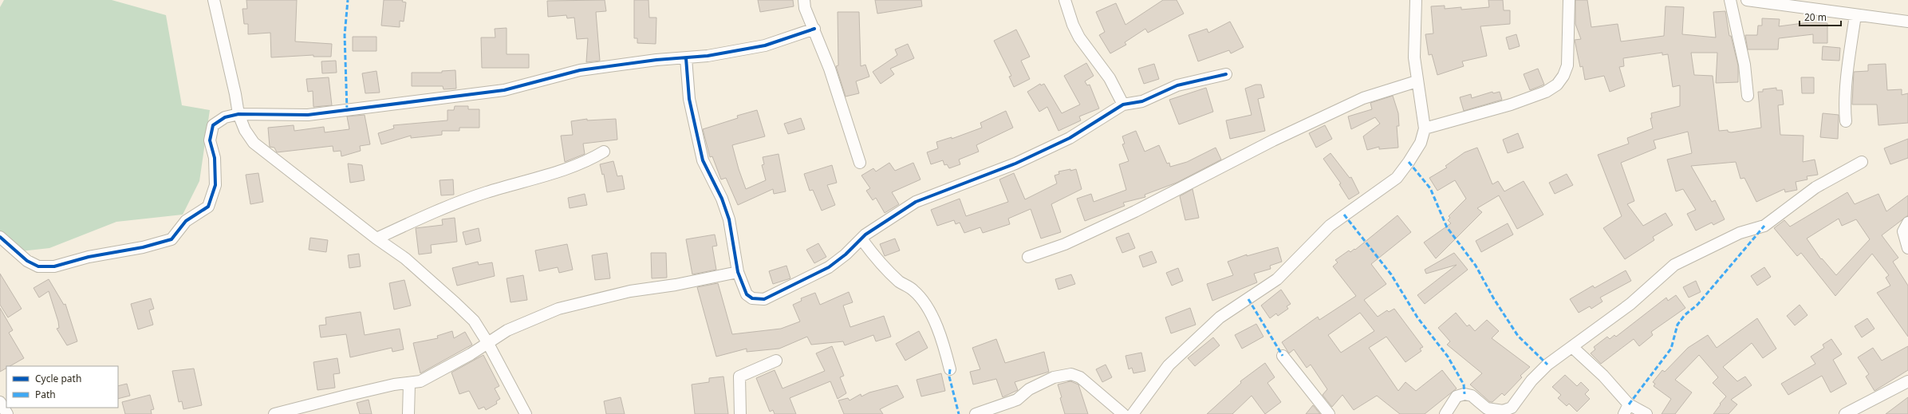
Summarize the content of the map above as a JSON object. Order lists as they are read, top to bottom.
{
  "legend": ["Cycle path", "Path"],
  "scale_bar": "20 m"
}
